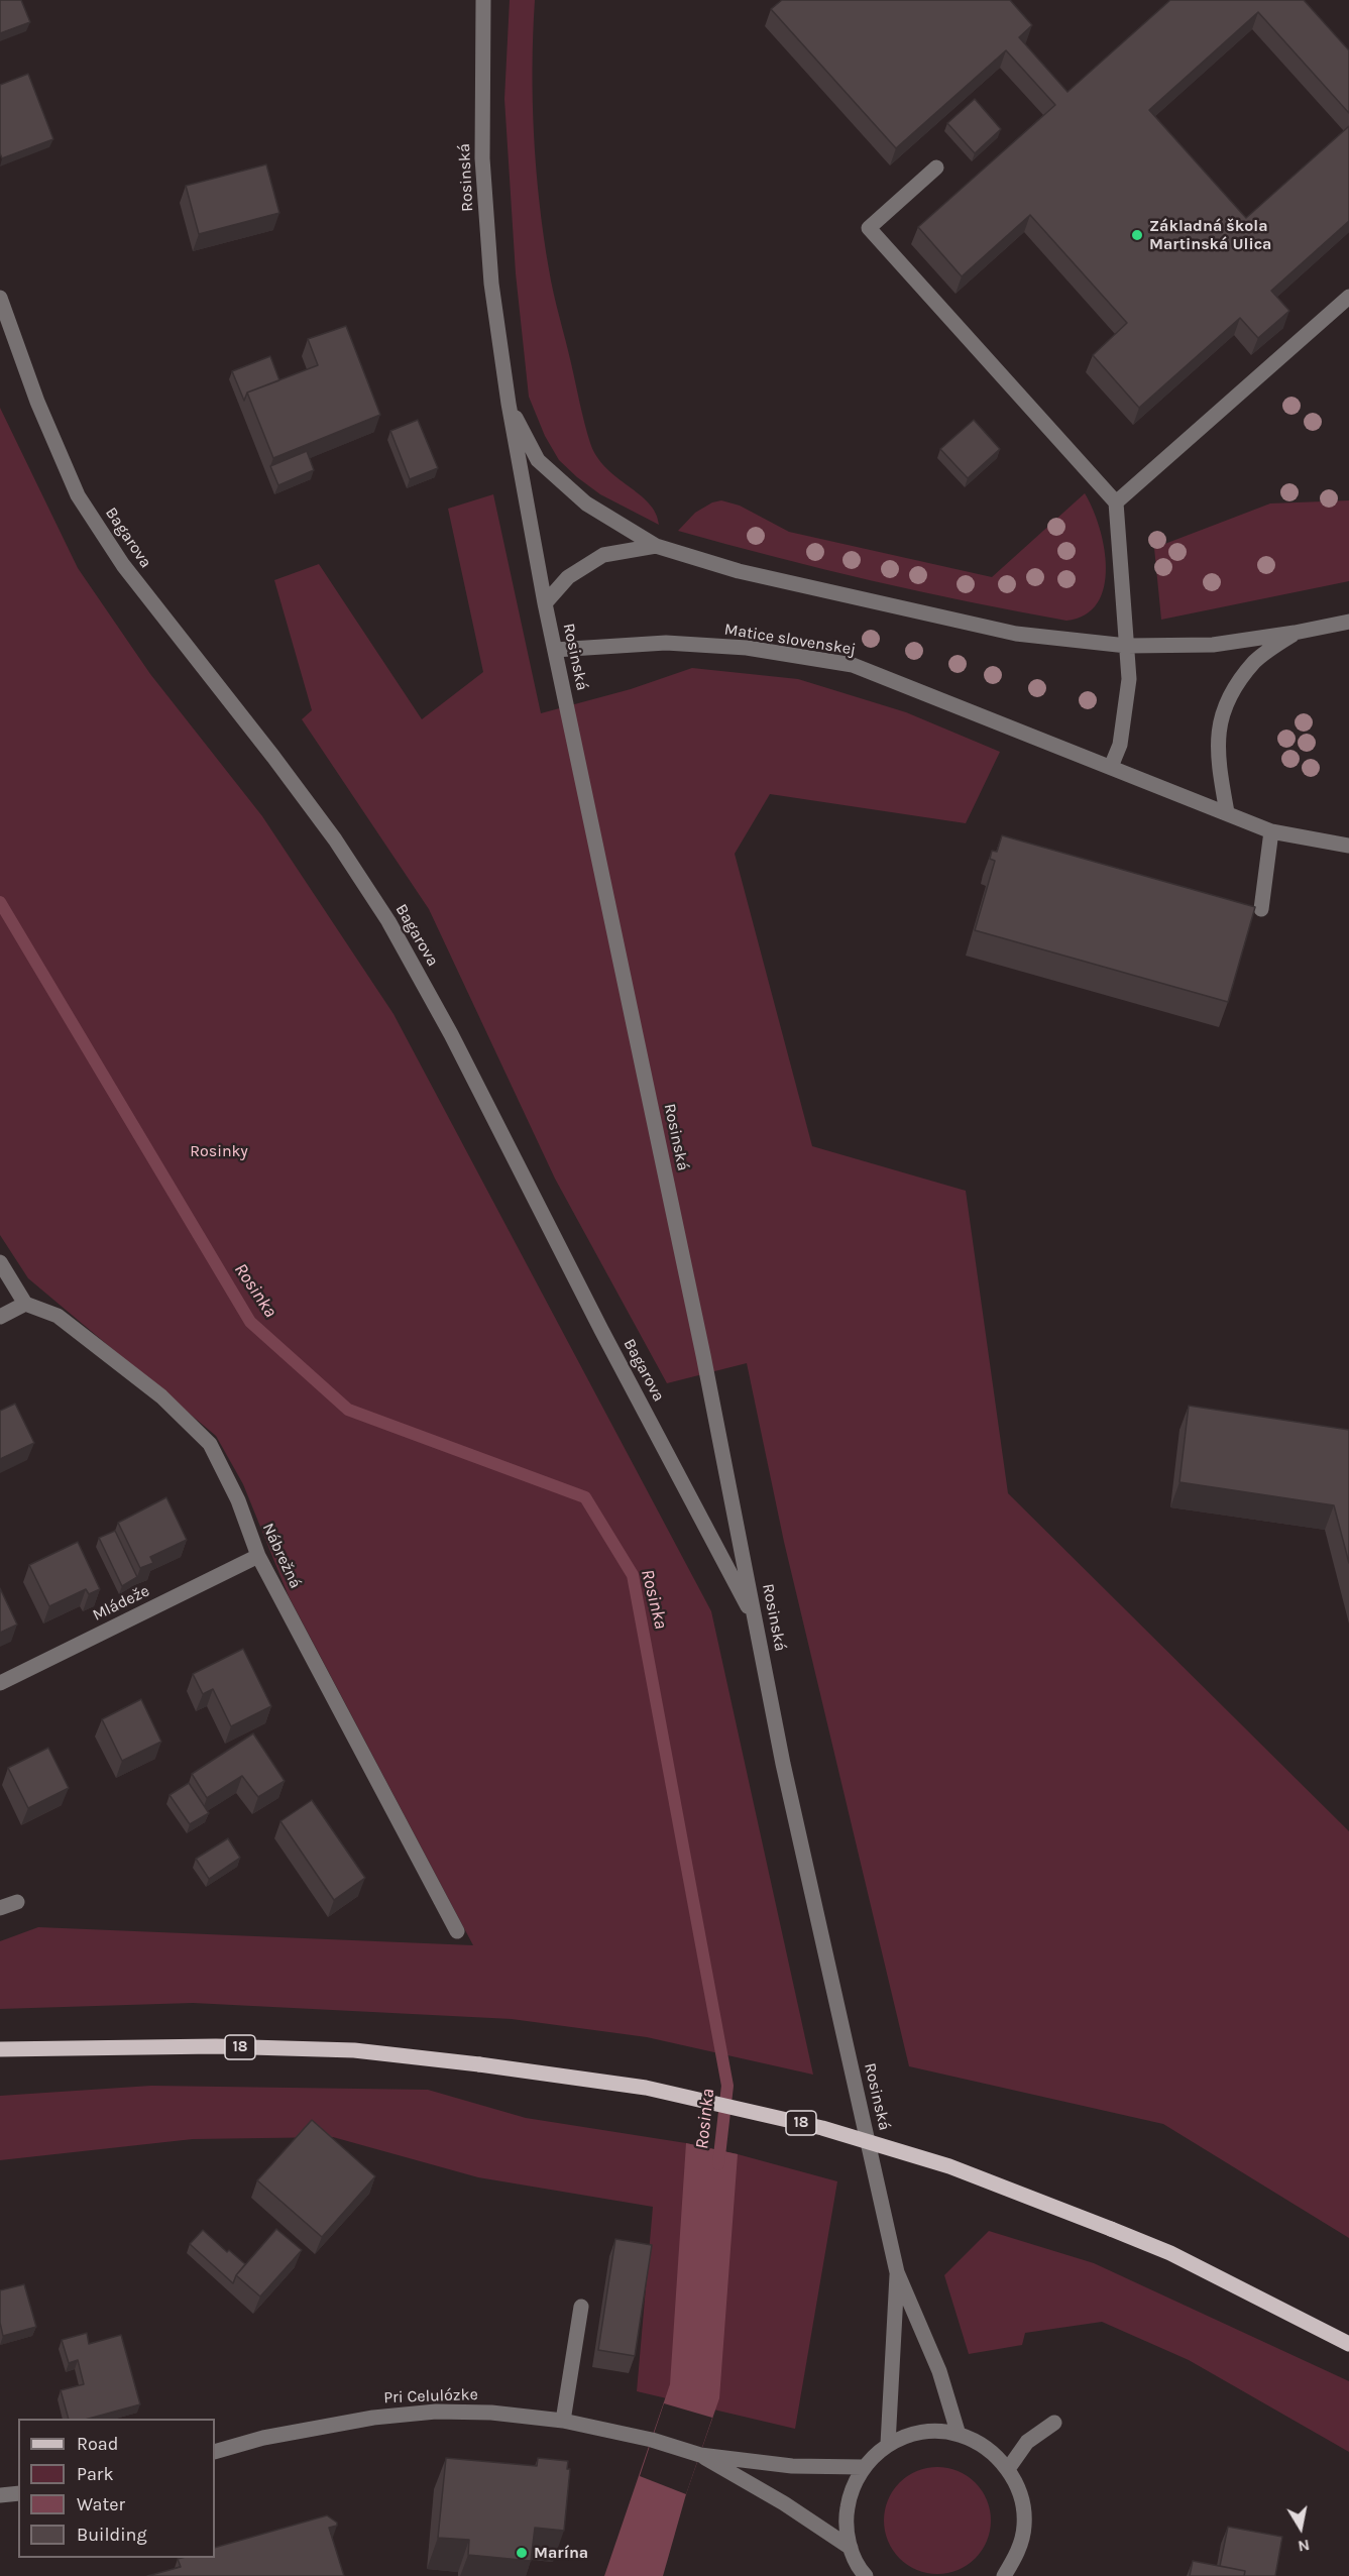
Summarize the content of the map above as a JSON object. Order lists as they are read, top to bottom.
{
  "streets": {
    "main road": ["18"],
    "street": [
      "Rosinská",
      "Bagarova",
      "Matice slovenskej",
      "Nábrežná",
      "Mládeže",
      "Pri Celulózke"
    ]
  },
  "crossings": [
    ["Rosinská", "Bagarova"],
    ["Rosinská", "Matice slovenskej"],
    ["Nábrežná", "Mládeže"]
  ],
  "water": ["Rosinka"],
  "parks": ["Rosinky"],
  "places": ["Základná škola Martinská Ulica", "Marína"],
  "legend": [
    "Road",
    "Park",
    "Water",
    "Building"
  ],
  "north": "bottom"
}
